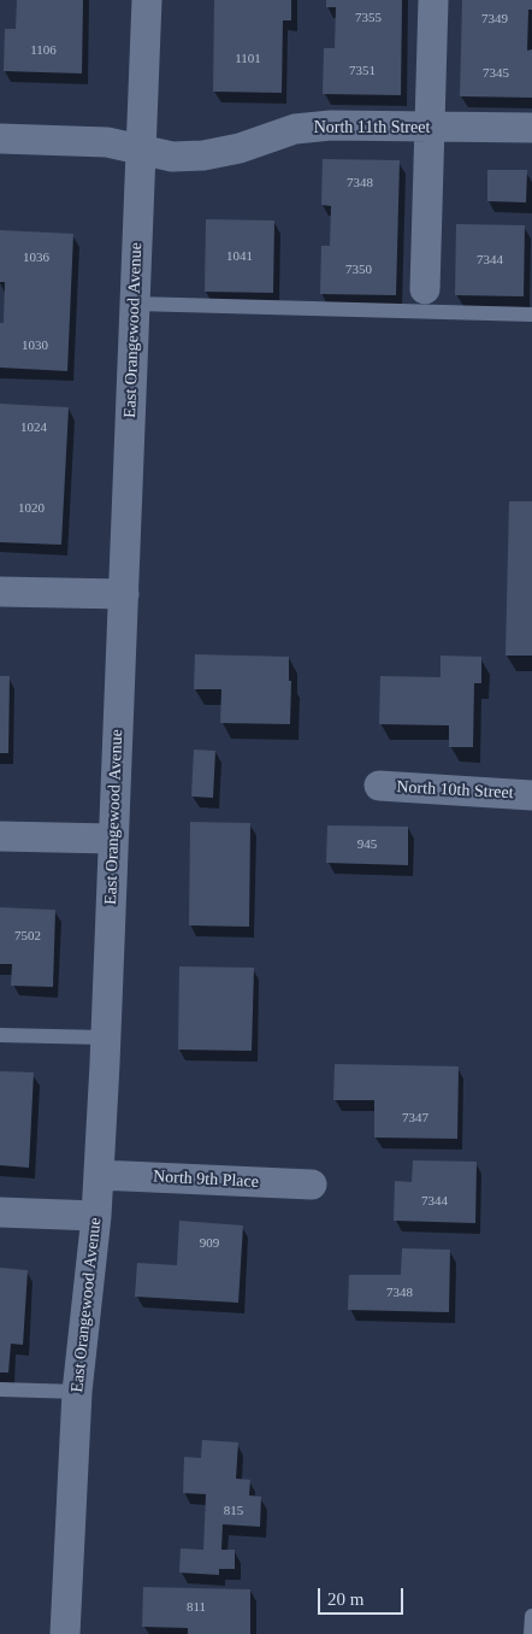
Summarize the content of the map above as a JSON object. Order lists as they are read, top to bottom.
{
  "streets": {
    "street": [
      "North 11th Street",
      "East Orangewood Avenue",
      "North 10th Street",
      "North 9th Place"
    ]
  },
  "crossings": [
    ["North 11th Street", "East Orangewood Avenue"],
    ["East Orangewood Avenue", "North 9th Place"]
  ],
  "house_numbers": [
    "7355",
    "7349",
    "1106",
    "1101",
    "7351",
    "7345",
    "7348",
    "1041",
    "1036",
    "7344",
    "7350",
    "1030",
    "1024",
    "1020",
    "945",
    "7502",
    "7347",
    "7344",
    "909",
    "7348",
    "815",
    "811"
  ],
  "scale_bar": "20 m"
}
